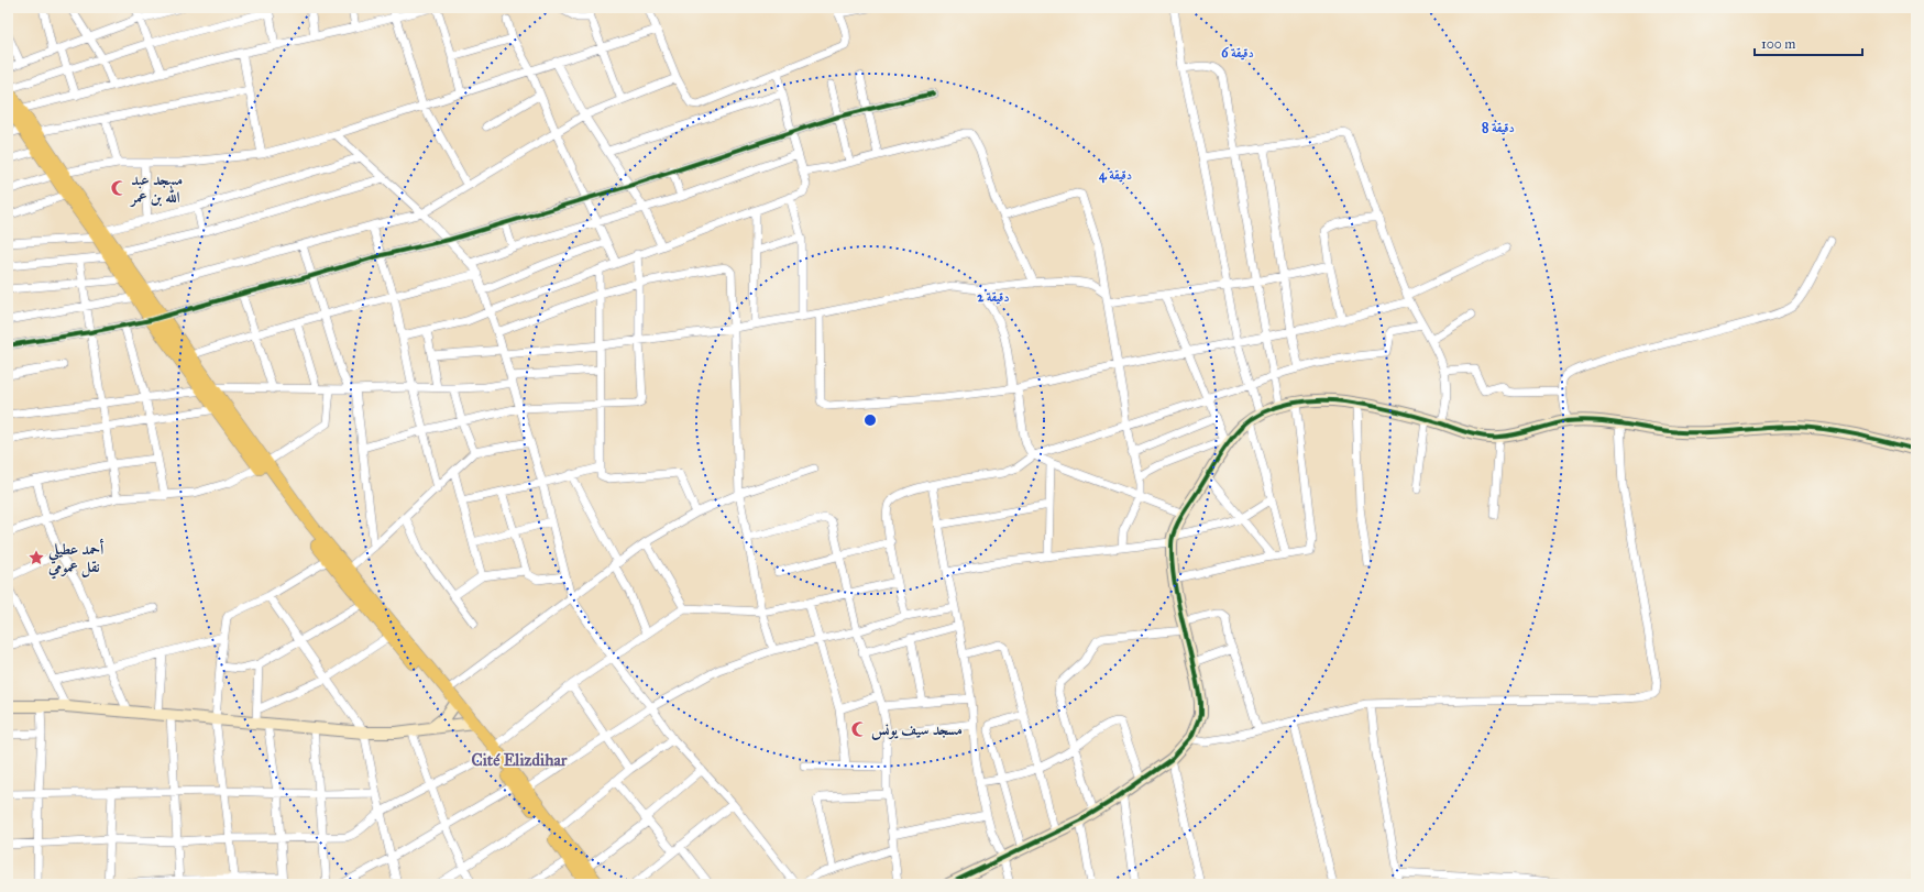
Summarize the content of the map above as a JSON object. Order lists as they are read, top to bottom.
{
  "districts": ["Cité Elizdihar"],
  "places": {
    "mosque": ["مسجد عبد الله بن عمر", "مسجد سيف يونس"],
    "place": ["أحمد عطيلي نقل عمومي"]
  },
  "scale_bar": "100 m",
  "rings": [
    "6 دقيقة",
    "8 دقيقة",
    "4 دقيقة",
    "2 دقيقة"
  ]
}
